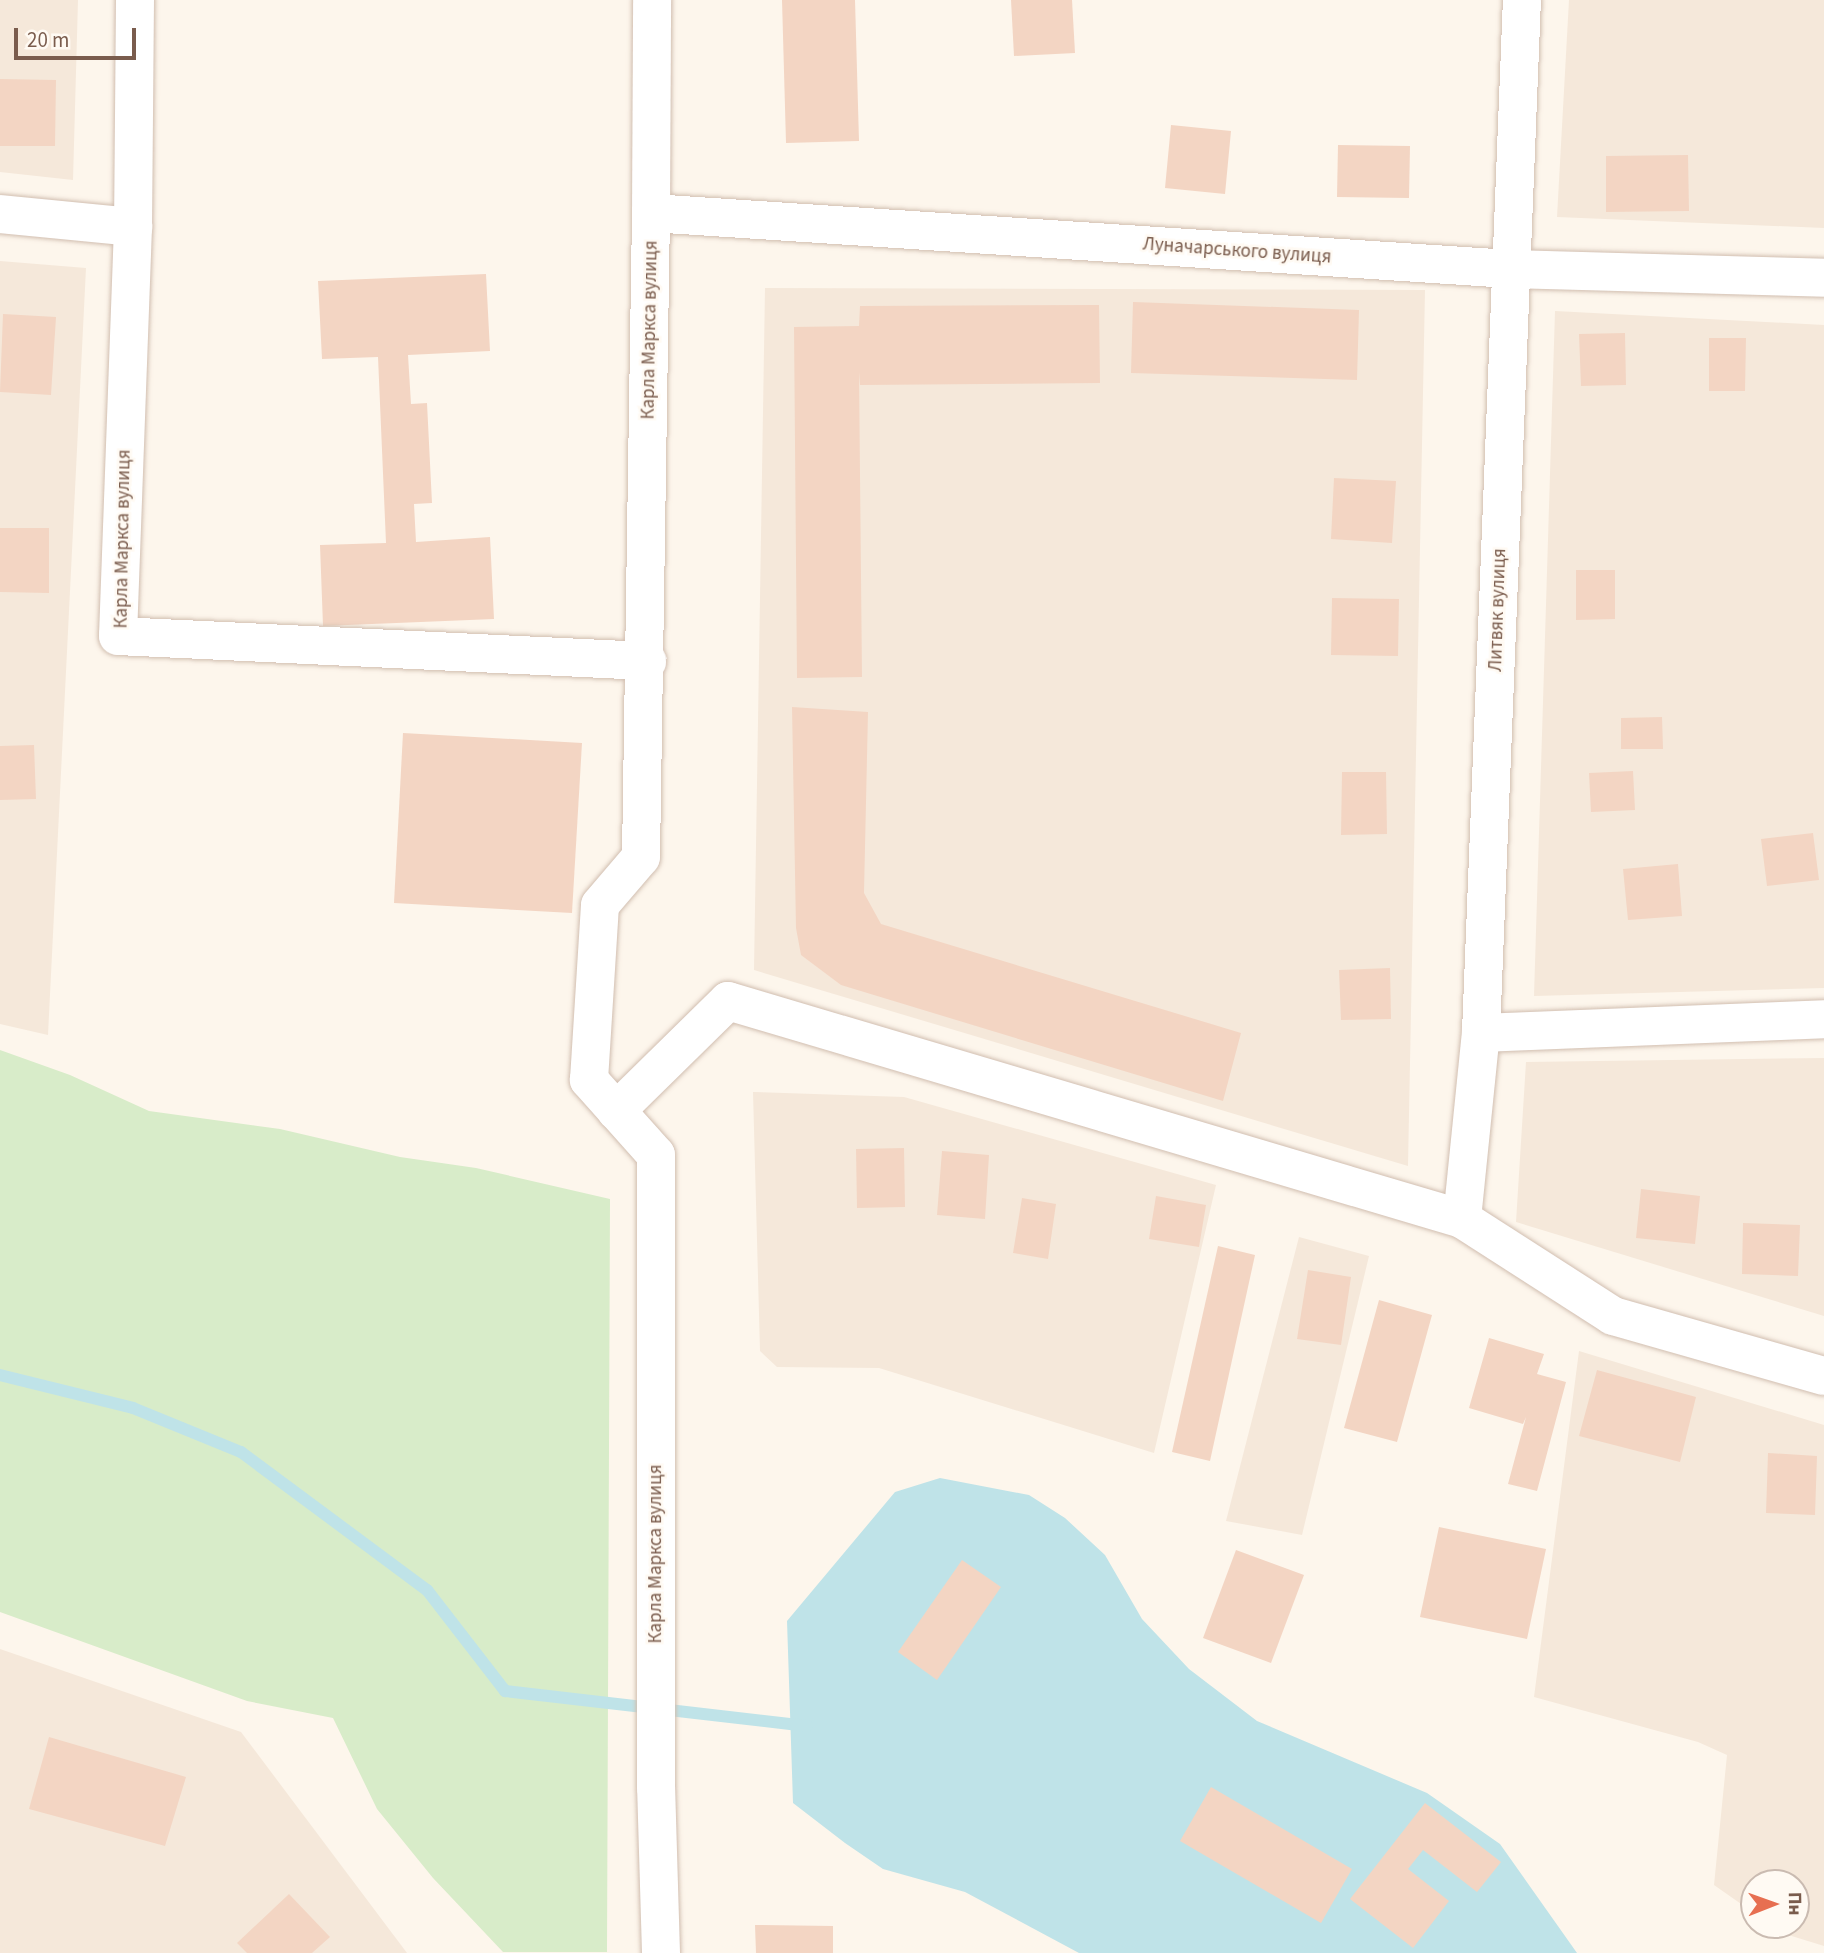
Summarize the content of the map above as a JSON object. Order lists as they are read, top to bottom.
{
  "streets": {
    "street": ["Луначарського вулиця", "Карла Маркса вулиця", "Литвяк вулиця"]
  },
  "crossings": [
    ["Луначарського вулиця", "Карла Маркса вулиця"],
    ["Луначарського вулиця", "Литвяк вулиця"]
  ],
  "scale_bar": "20 m",
  "north": "right"
}
